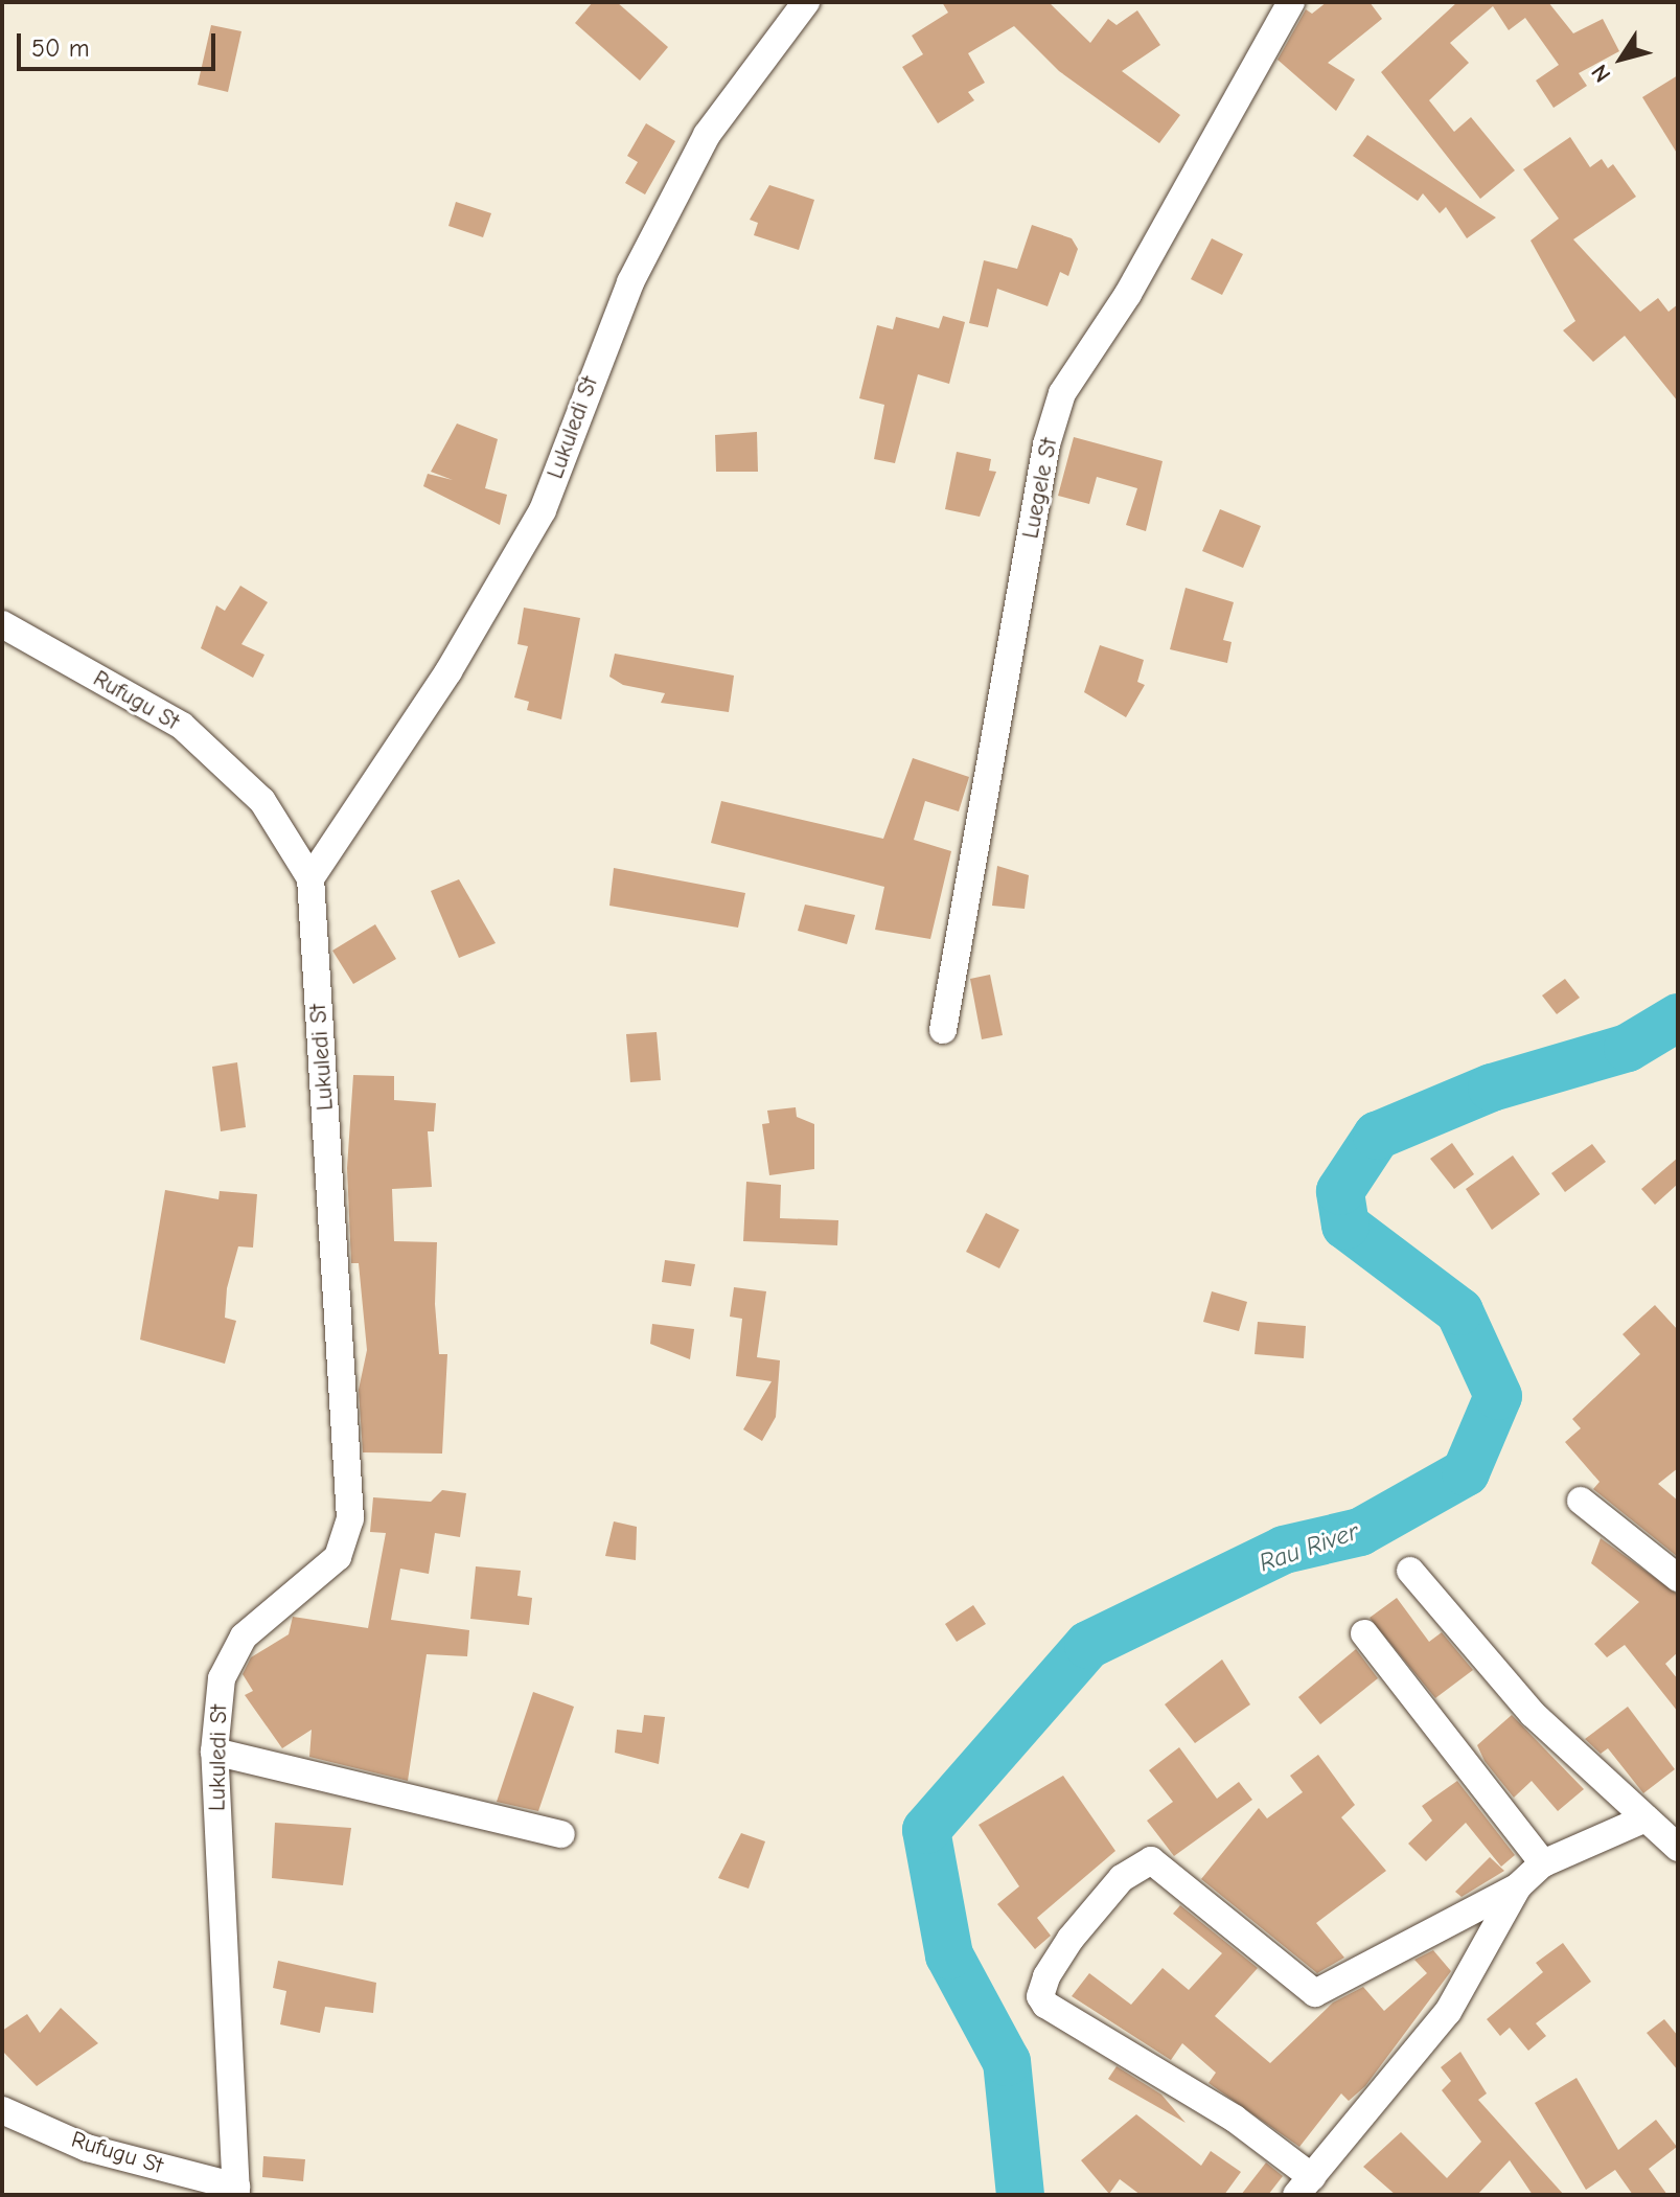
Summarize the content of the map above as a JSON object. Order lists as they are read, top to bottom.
{
  "streets": {
    "street": ["Lukuledi St", "Luegele St", "Rufugu St"]
  },
  "crossings": [
    ["Lukuledi St", "Rufugu St"]
  ],
  "water": ["Rau River"],
  "scale_bar": "50 m",
  "north": "bottom left"
}
